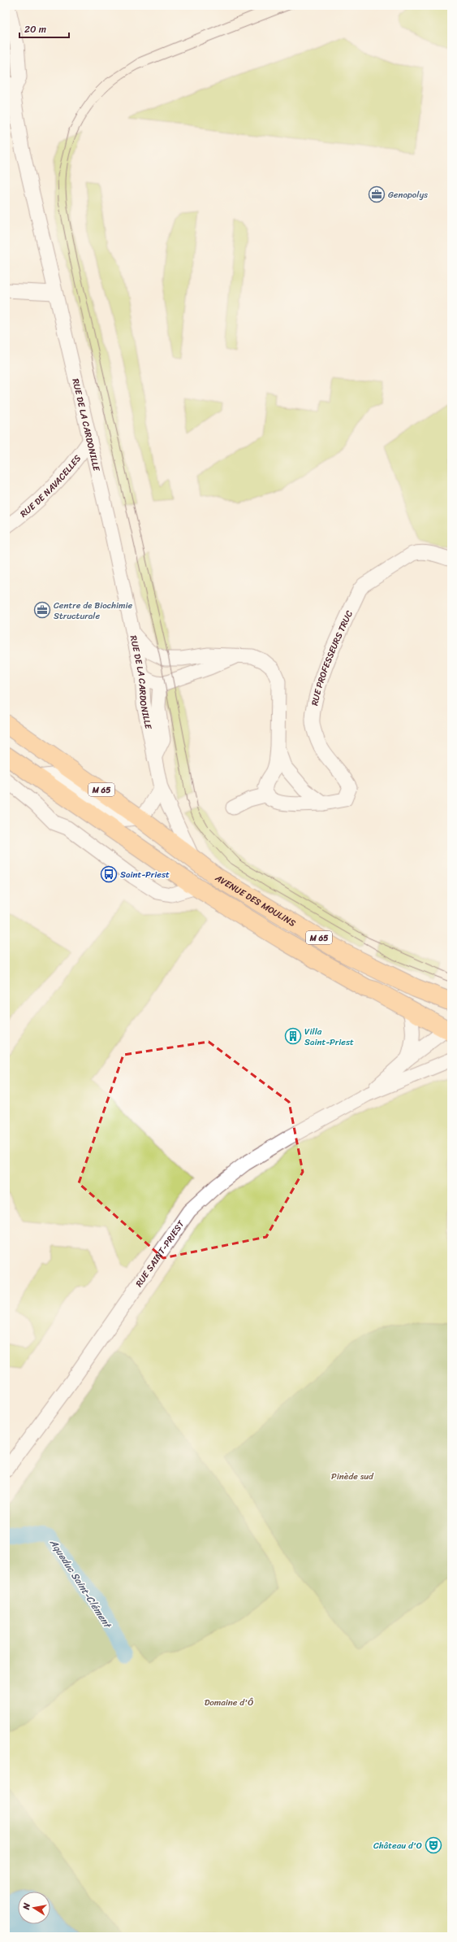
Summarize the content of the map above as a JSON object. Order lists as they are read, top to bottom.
{
  "streets": {
    "main road": ["M 65", "AVENUE DES MOULINS"],
    "street": [
      "RUE DE LA CARDONILLE",
      "RUE DE NAVACELLES",
      "RUE PROFESSEURS TRUC",
      "RUE SAINT-PRIEST"
    ]
  },
  "crossings": [
    ["RUE DE LA CARDONILLE", "RUE DE NAVACELLES"],
    ["RUE DE LA CARDONILLE", "AVENUE DES MOULINS"],
    ["M 65", "RUE SAINT-PRIEST"]
  ],
  "water": ["Aqueduc Saint-Clément"],
  "parks": ["Pinède sud", "Domaine d'Ô"],
  "places": {
    "office": ["Genopolys", "Centre de Biochimie Structurale"],
    "bus stop": ["Saint-Priest"],
    "building": ["Villa Saint-Priest"],
    "theatre": ["Château d'O"]
  },
  "scale_bar": "20 m",
  "north": "left"
}
